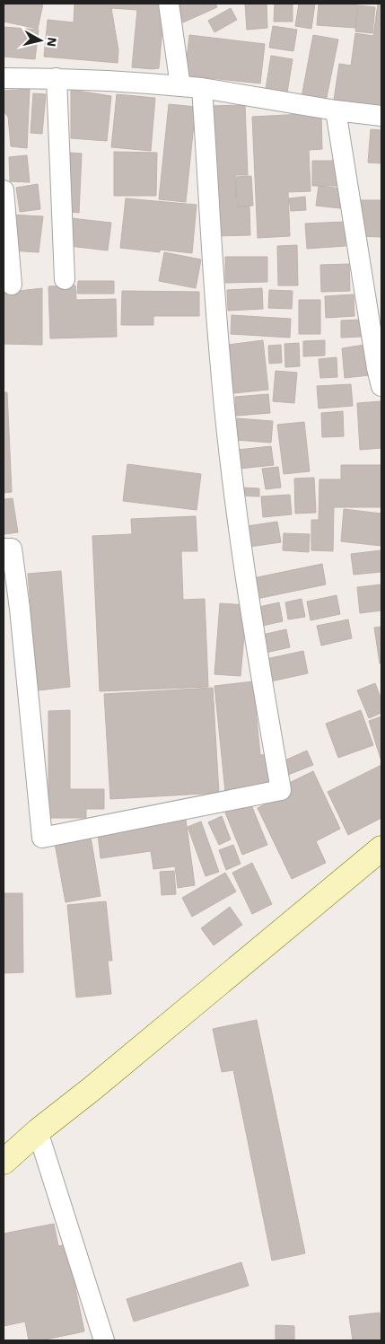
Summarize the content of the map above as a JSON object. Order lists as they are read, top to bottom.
{
  "north": "right"
}
